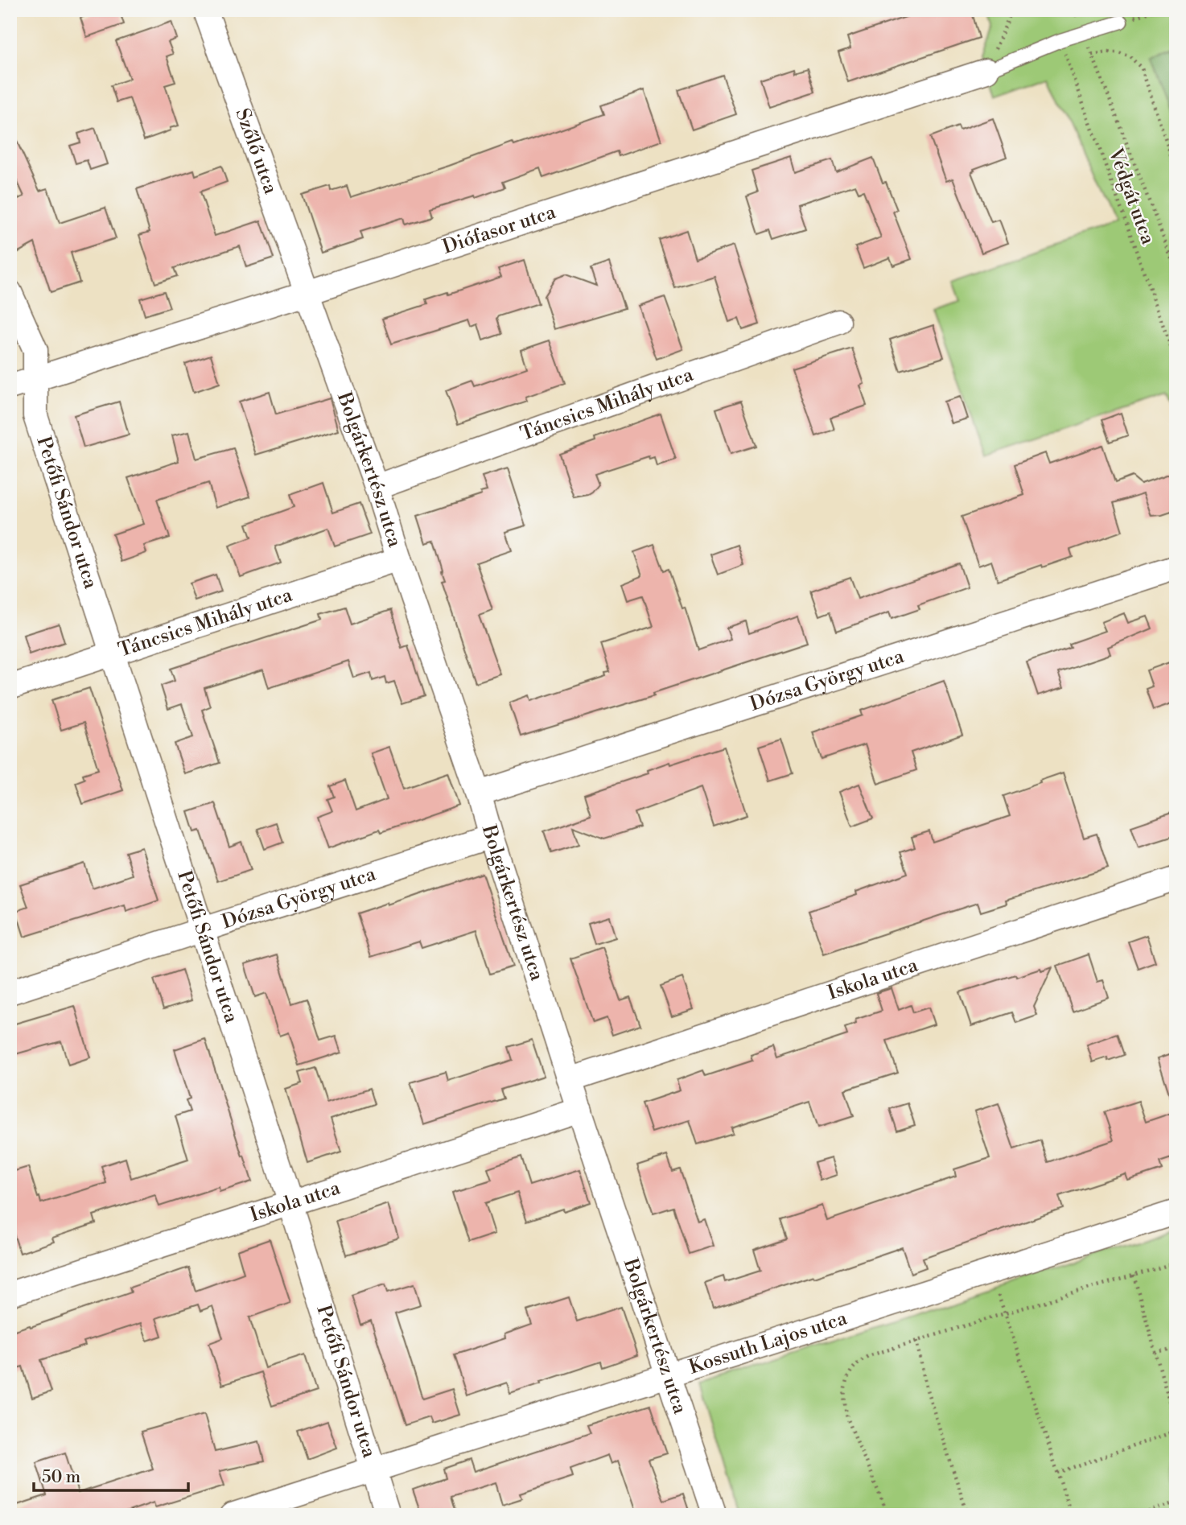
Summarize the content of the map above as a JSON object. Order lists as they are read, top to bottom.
{
  "streets": {
    "street": [
      "Szőlő utca",
      "Diófasor utca",
      "Táncsics Mihály utca",
      "Bolgárkertész utca",
      "Petőfi Sándor utca",
      "Dózsa György utca",
      "Iskola utca",
      "Kossuth Lajos utca"
    ],
    "path": ["Védgát utca"]
  },
  "crossings": [
    ["Szőlő utca", "Diófasor utca"],
    ["Szőlő utca", "Bolgárkertész utca"],
    ["Diófasor utca", "Bolgárkertész utca"],
    ["Diófasor utca", "Petőfi Sándor utca"],
    ["Táncsics Mihály utca", "Bolgárkertész utca"],
    ["Táncsics Mihály utca", "Petőfi Sándor utca"],
    ["Bolgárkertész utca", "Dózsa György utca"],
    ["Bolgárkertész utca", "Iskola utca"],
    ["Bolgárkertész utca", "Kossuth Lajos utca"],
    ["Petőfi Sándor utca", "Dózsa György utca"],
    ["Petőfi Sándor utca", "Iskola utca"],
    ["Petőfi Sándor utca", "Kossuth Lajos utca"]
  ],
  "scale_bar": "50 m"
}
